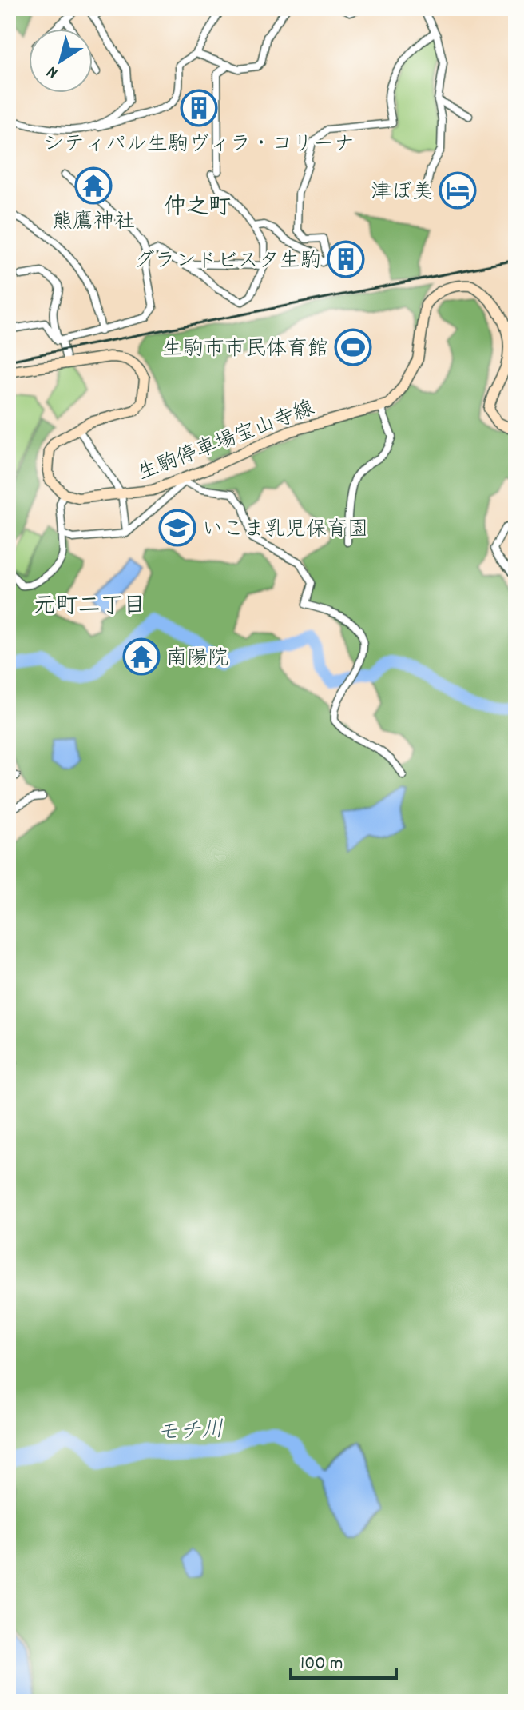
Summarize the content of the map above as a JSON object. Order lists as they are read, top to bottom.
{
  "streets": {
    "main road": ["生駒停車場宝山寺線"]
  },
  "districts": ["仲之町", "元町二丁目"],
  "water": ["モチ川"],
  "places": {
    "building": ["シティパル生駒ヴィラ・コリーナ", "グランドビスタ生駒"],
    "temple": ["熊鷹神社", "南陽院"],
    "hotel": ["津ぼ美"],
    "sports": ["生駒市市民体育館"],
    "school or university": ["いこま乳児保育園"]
  },
  "scale_bar": "100 m",
  "north": "bottom left"
}
